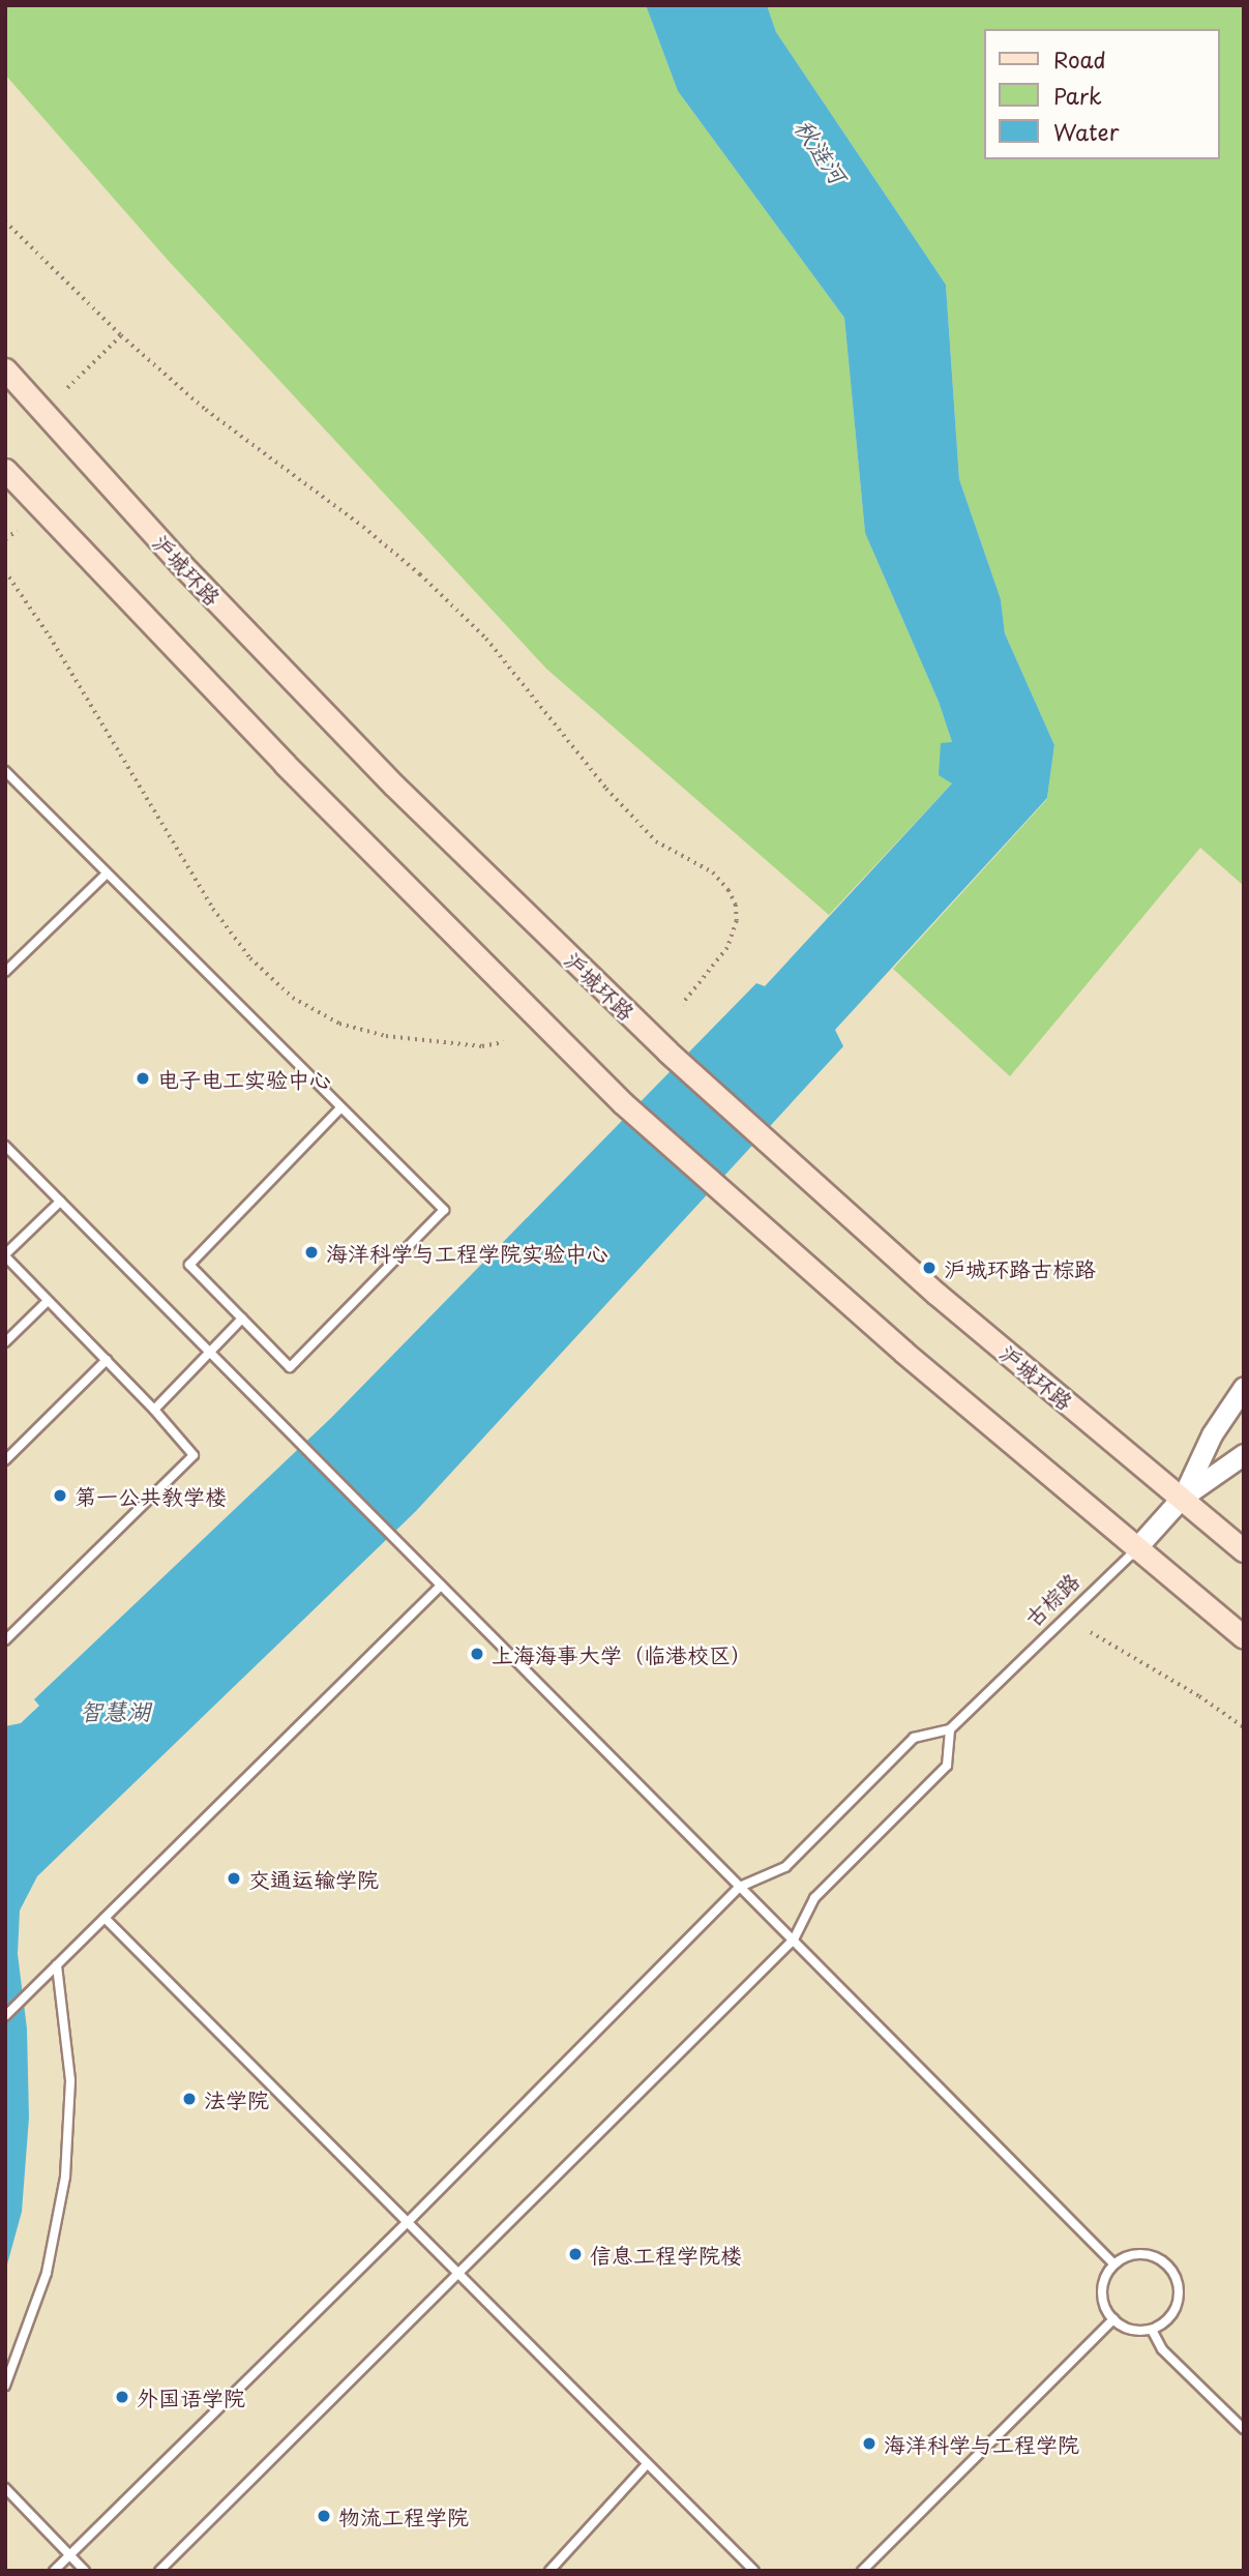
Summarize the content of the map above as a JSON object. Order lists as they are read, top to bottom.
{
  "streets": {
    "main road": ["沪城环路"],
    "street": ["古棕路"]
  },
  "crossings": [
    ["沪城环路", "古棕路"]
  ],
  "water": ["秋涟河", "智慧湖"],
  "places": [
    "电子电工实验中心",
    "海洋科学与工程学院实验中心",
    "沪城环路古棕路",
    "第一公共教学楼",
    "上海海事大学（临港校区）",
    "交通运输学院",
    "法学院",
    "信息工程学院楼",
    "外国语学院",
    "海洋科学与工程学院",
    "物流工程学院"
  ],
  "legend": ["Road", "Park", "Water"]
}
